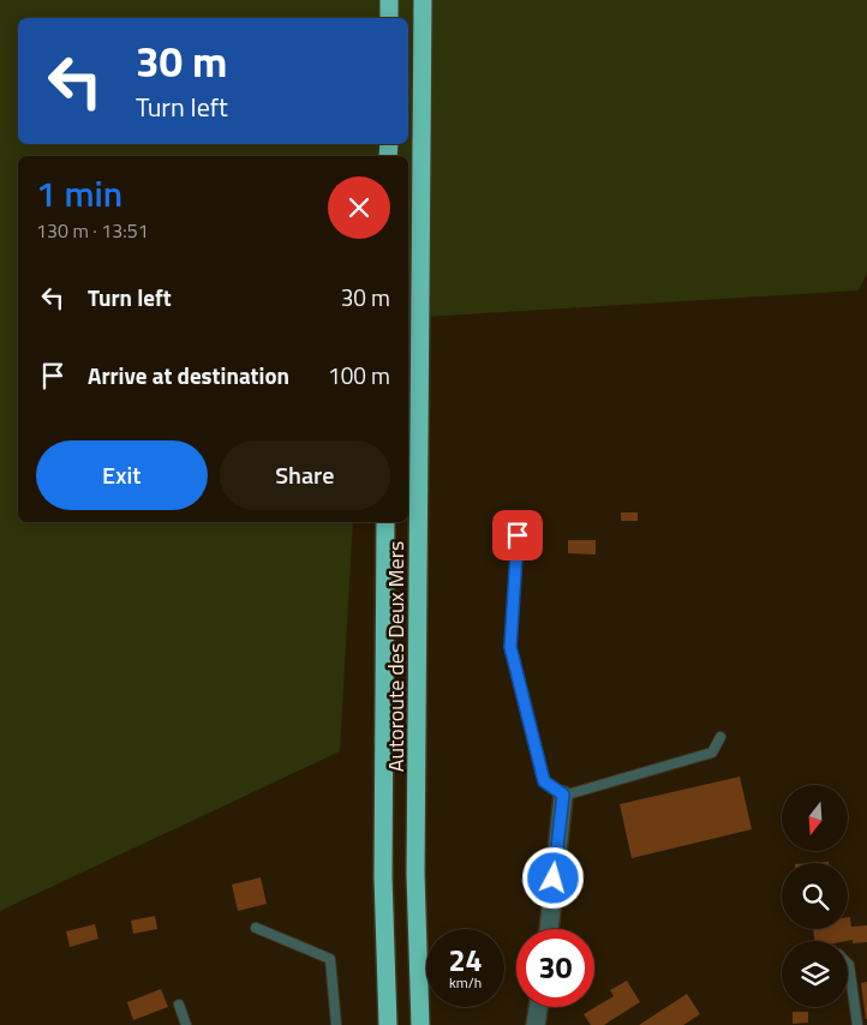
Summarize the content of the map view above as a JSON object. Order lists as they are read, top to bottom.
{
  "streets": {
    "highway": ["Autoroute des Deux Mers"]
  },
  "north": "bottom",
  "page": {
    "turn": ["30 m", "Turn left"],
    "heading": ["1 min", "130 m · 13:51"],
    "list": [
      {
        "name": "Turn left",
        "value": "30 m"
      },
      {
        "name": "Arrive at destination",
        "value": "100 m"
      }
    ],
    "buttons": ["Exit", "Share"],
    "speed": "24 km/h",
    "limit": "30"
  }
}
